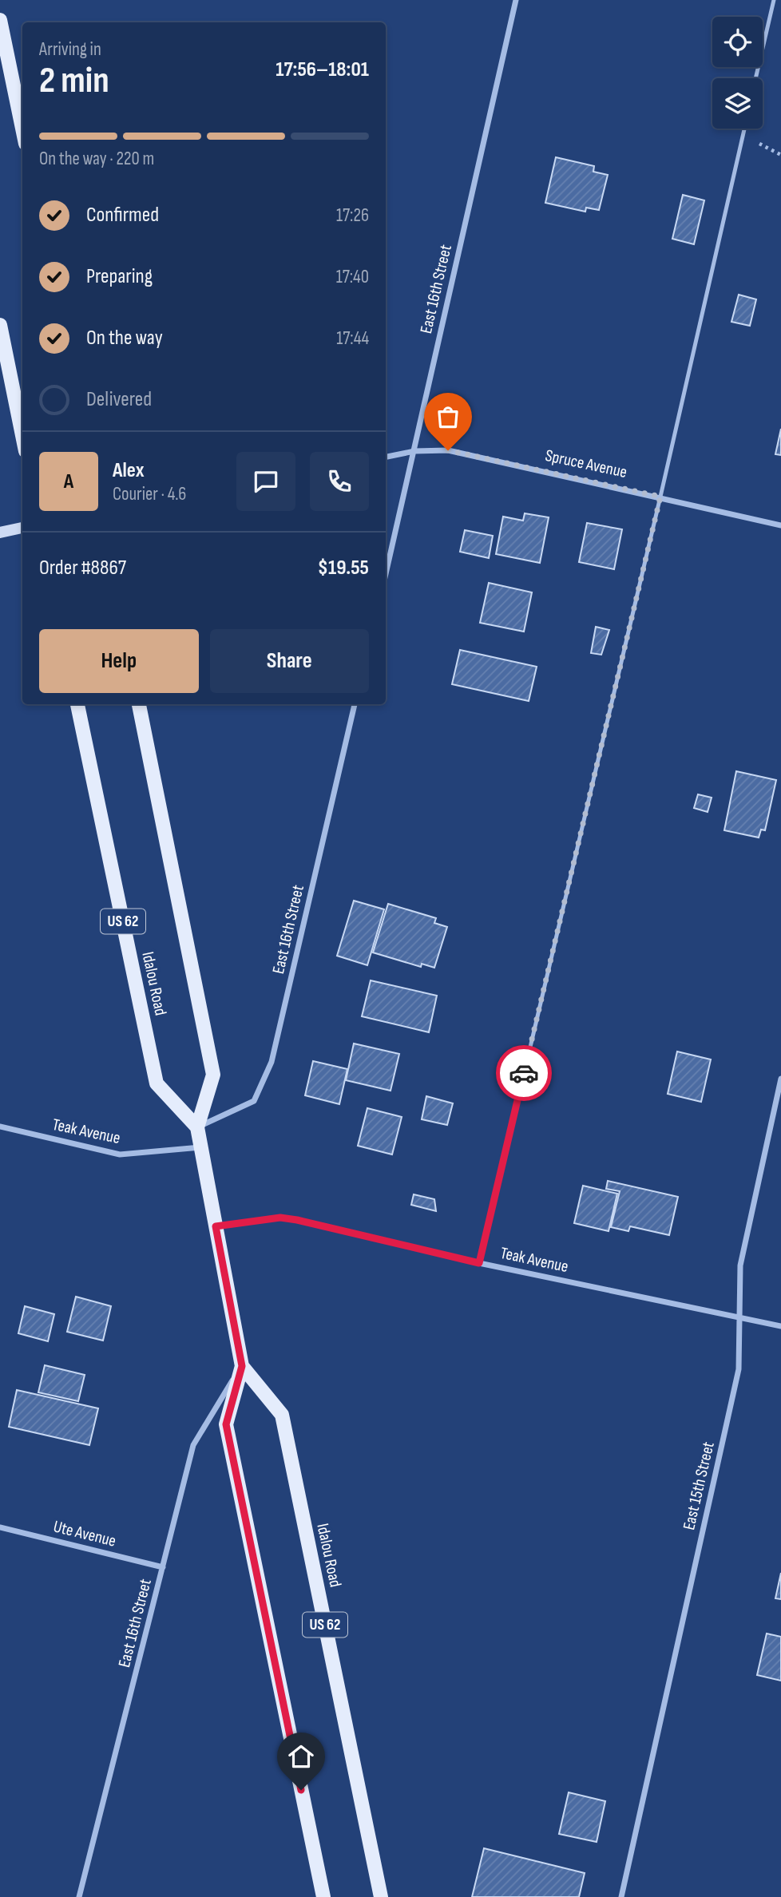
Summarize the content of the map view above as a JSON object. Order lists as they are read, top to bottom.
{
  "streets": {
    "main road": ["US 62", "Idalou Road"],
    "street": [
      "East 16th Street",
      "Spruce Avenue",
      "Teak Avenue",
      "East 15th Street",
      "Ute Avenue"
    ]
  },
  "crossings": [
    ["East 16th Street", "Spruce Avenue"],
    ["East 16th Street", "Idalou Road"],
    ["East 16th Street", "Ute Avenue"],
    ["Idalou Road", "Teak Avenue"],
    ["Teak Avenue", "East 15th Street"]
  ],
  "page": {
    "heading": ["2 min", "Arriving in", "17:56–18:01"],
    "panel": [
      "Alex",
      "Courier · 4.6",
      "Order #8867",
      "$19.55"
    ],
    "bar": "On the way · 220 m",
    "list": [
      ["Confirmed", "17:26"],
      ["Preparing", "17:40"],
      ["On the way", "17:44"],
      "Delivered"
    ],
    "round": "A",
    "buttons": ["Help", "Share"]
  }
}
